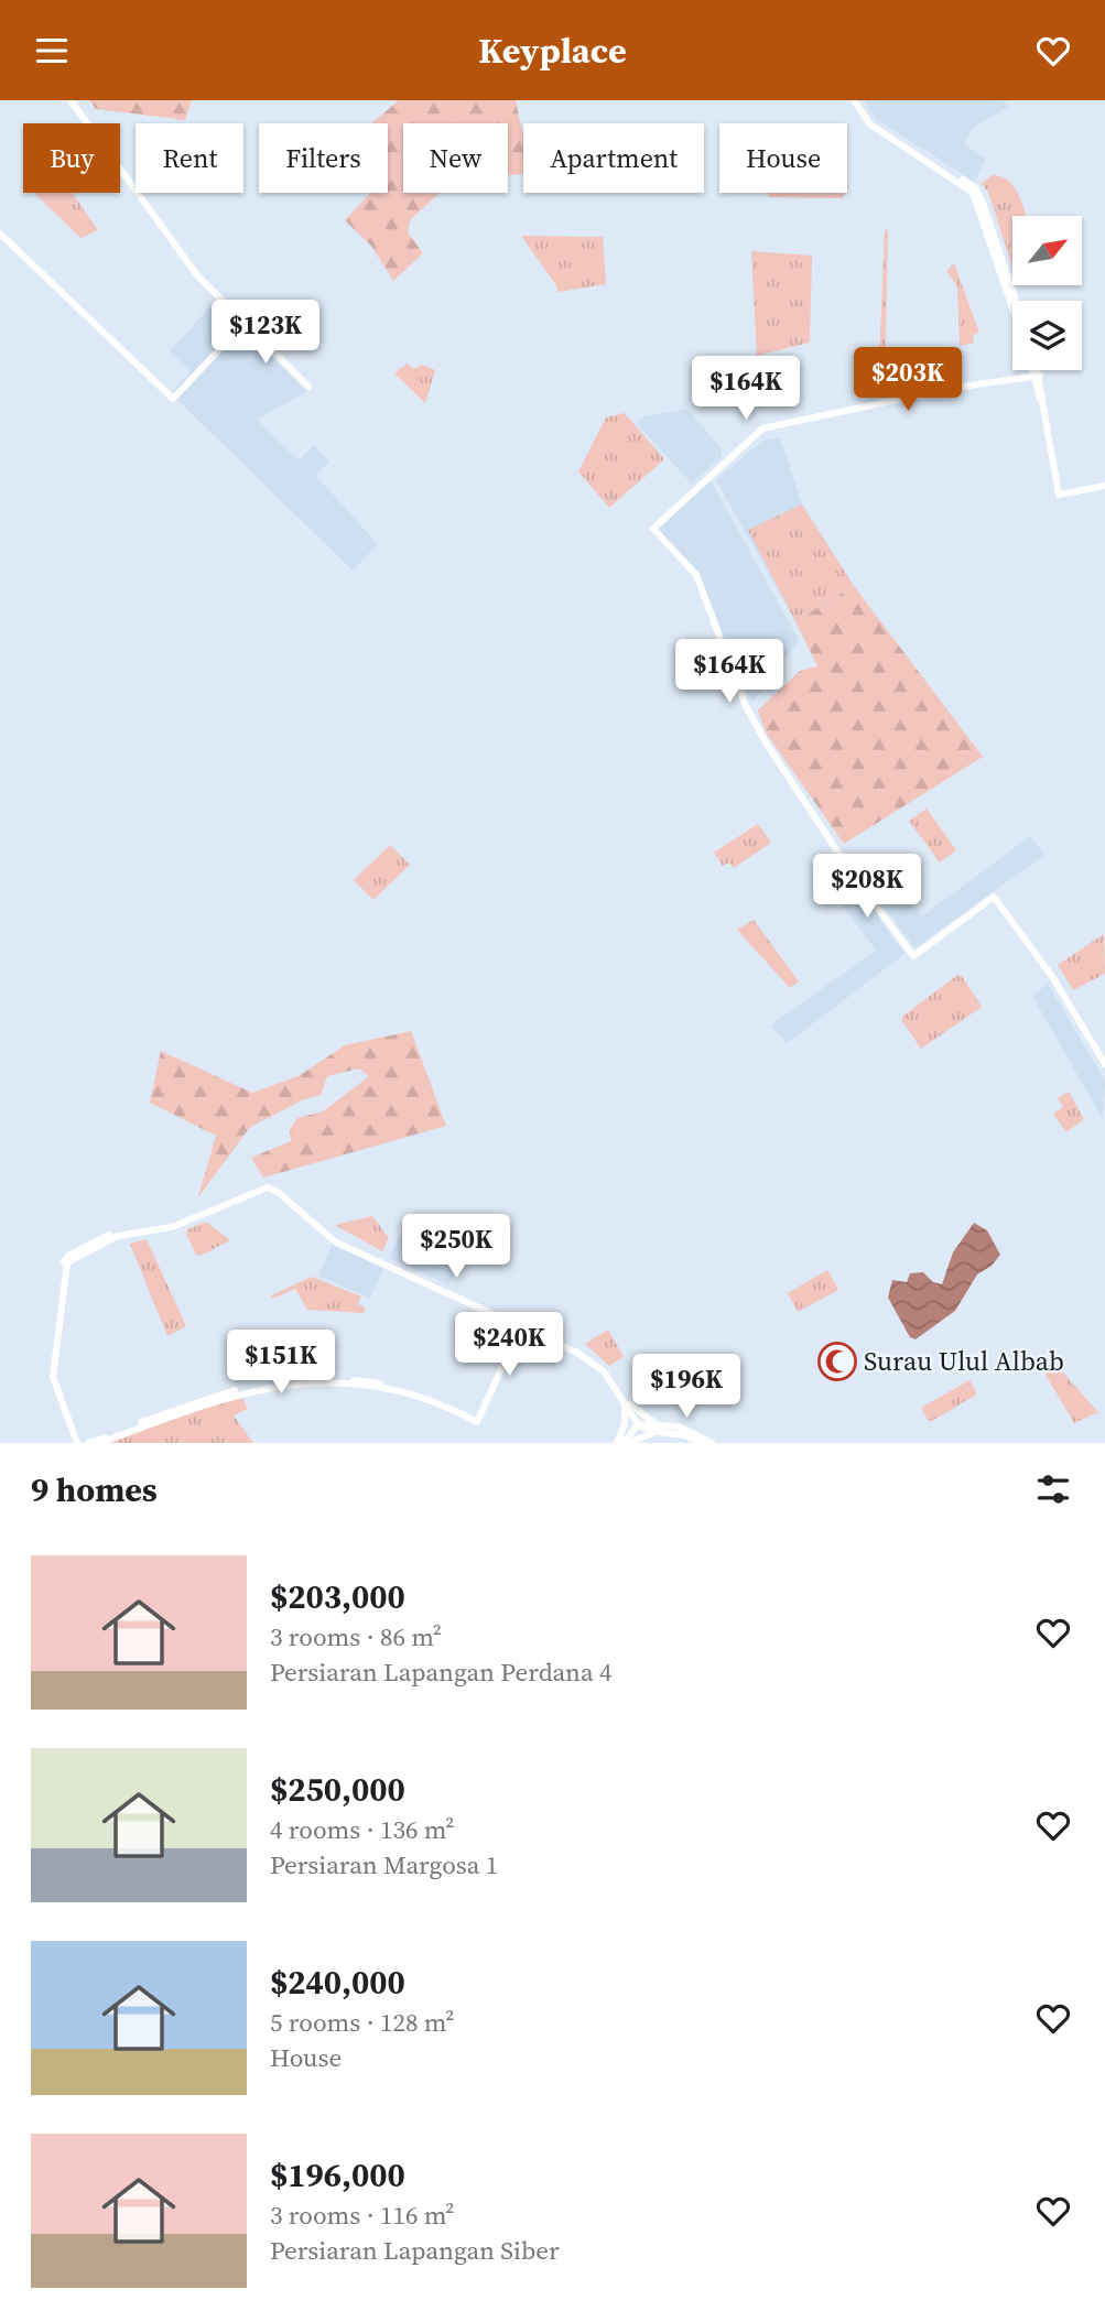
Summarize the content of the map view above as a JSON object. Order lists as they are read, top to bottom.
{
  "places": {
    "mosque": ["Surau Ulul Albab"]
  },
  "north": "top right",
  "page": {
    "header": "Keyplace",
    "chip": [
      "Buy",
      "Rent",
      "Filters",
      "New",
      "Apartment",
      "House"
    ],
    "price": [
      "$123K",
      "$203K",
      "$164K",
      "$164K",
      "$208K",
      "$250K",
      "$240K",
      "$151K",
      "$196K"
    ],
    "heading": "9 homes",
    "list": [
      {
        "name": "$203,000",
        "note": "3 rooms · 86 m² · Persiaran Lapangan Perdana 4"
      },
      {
        "name": "$250,000",
        "note": "4 rooms · 136 m² · Persiaran Margosa 1"
      },
      {
        "name": "$240,000",
        "note": "5 rooms · 128 m² · House"
      },
      {
        "name": "$196,000",
        "note": "3 rooms · 116 m² · Persiaran Lapangan Siber"
      }
    ]
  }
}
